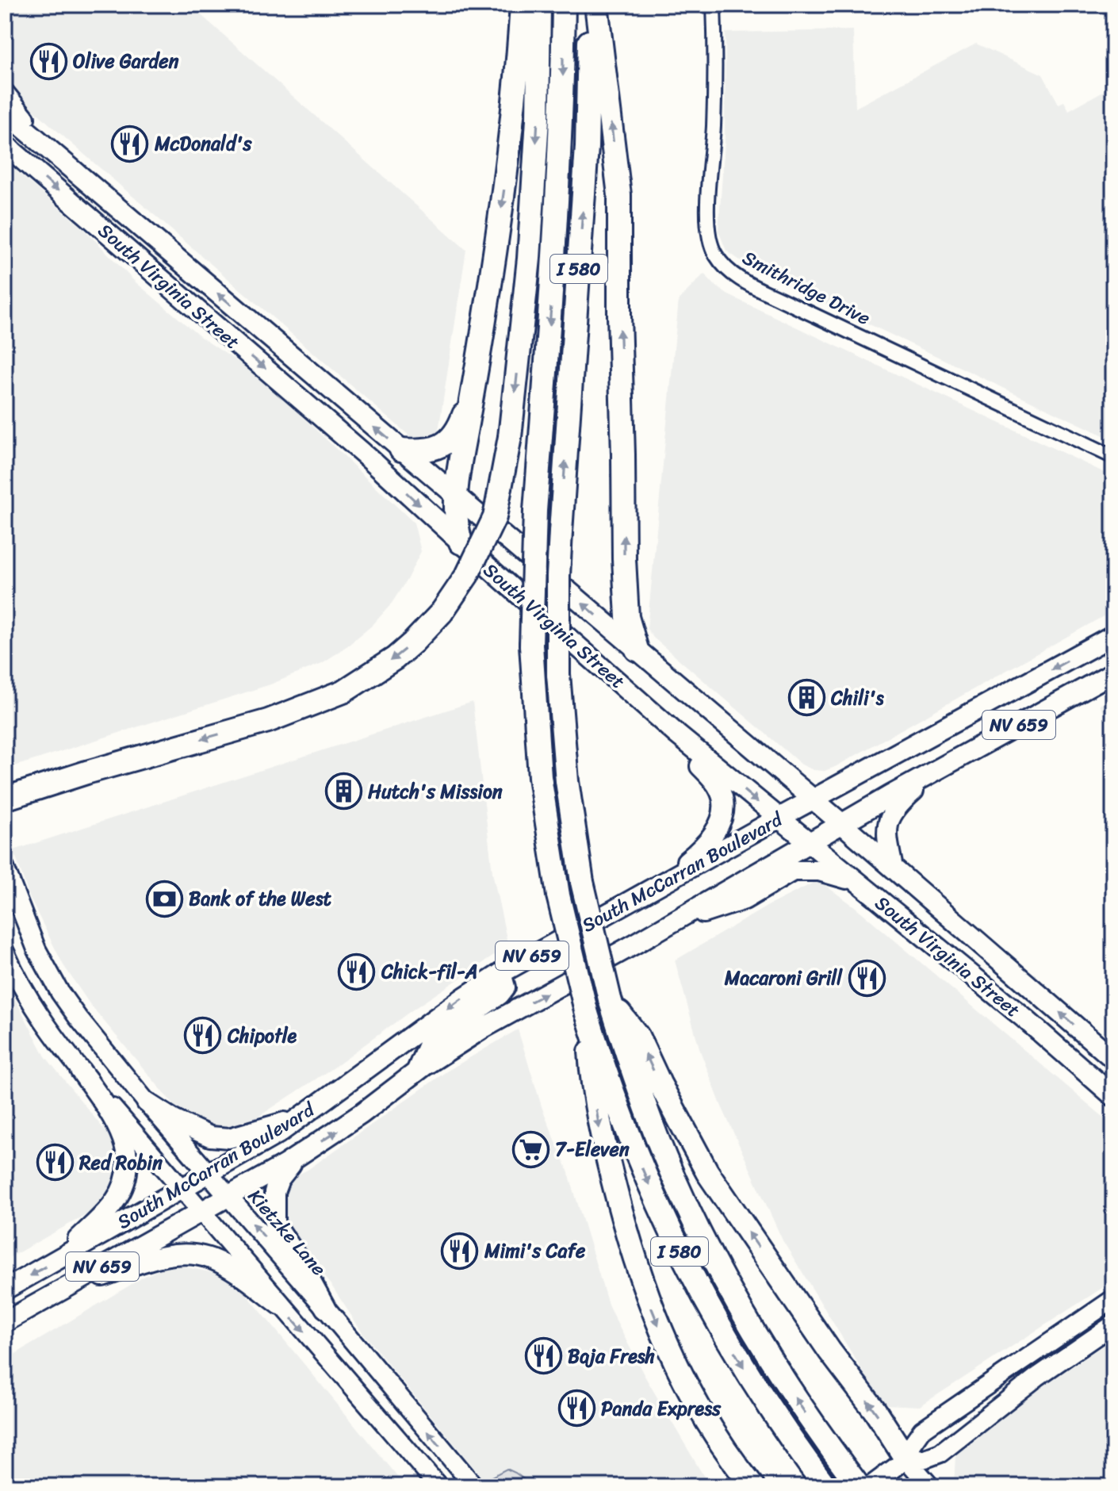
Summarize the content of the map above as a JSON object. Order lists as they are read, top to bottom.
{
  "streets": {
    "highway": ["I 580"],
    "main road": [
      "South Virginia Street",
      "NV 659",
      "South McCarran Boulevard",
      "Kietzke Lane"
    ],
    "street": ["Smithridge Drive"]
  },
  "crossings": [
    ["South Virginia Street", "South McCarran Boulevard"],
    ["South McCarran Boulevard", "Kietzke Lane"]
  ],
  "places": {
    "restaurant": [
      "Olive Garden",
      "McDonald's",
      "Chick-fil-A",
      "Macaroni Grill",
      "Chipotle",
      "Red Robin",
      "Mimi's Cafe",
      "Baja Fresh",
      "Panda Express"
    ],
    "building": ["Chili's", "Hutch's Mission"],
    "bank": ["Bank of the West"],
    "supermarket": ["7-Eleven"]
  }
}
